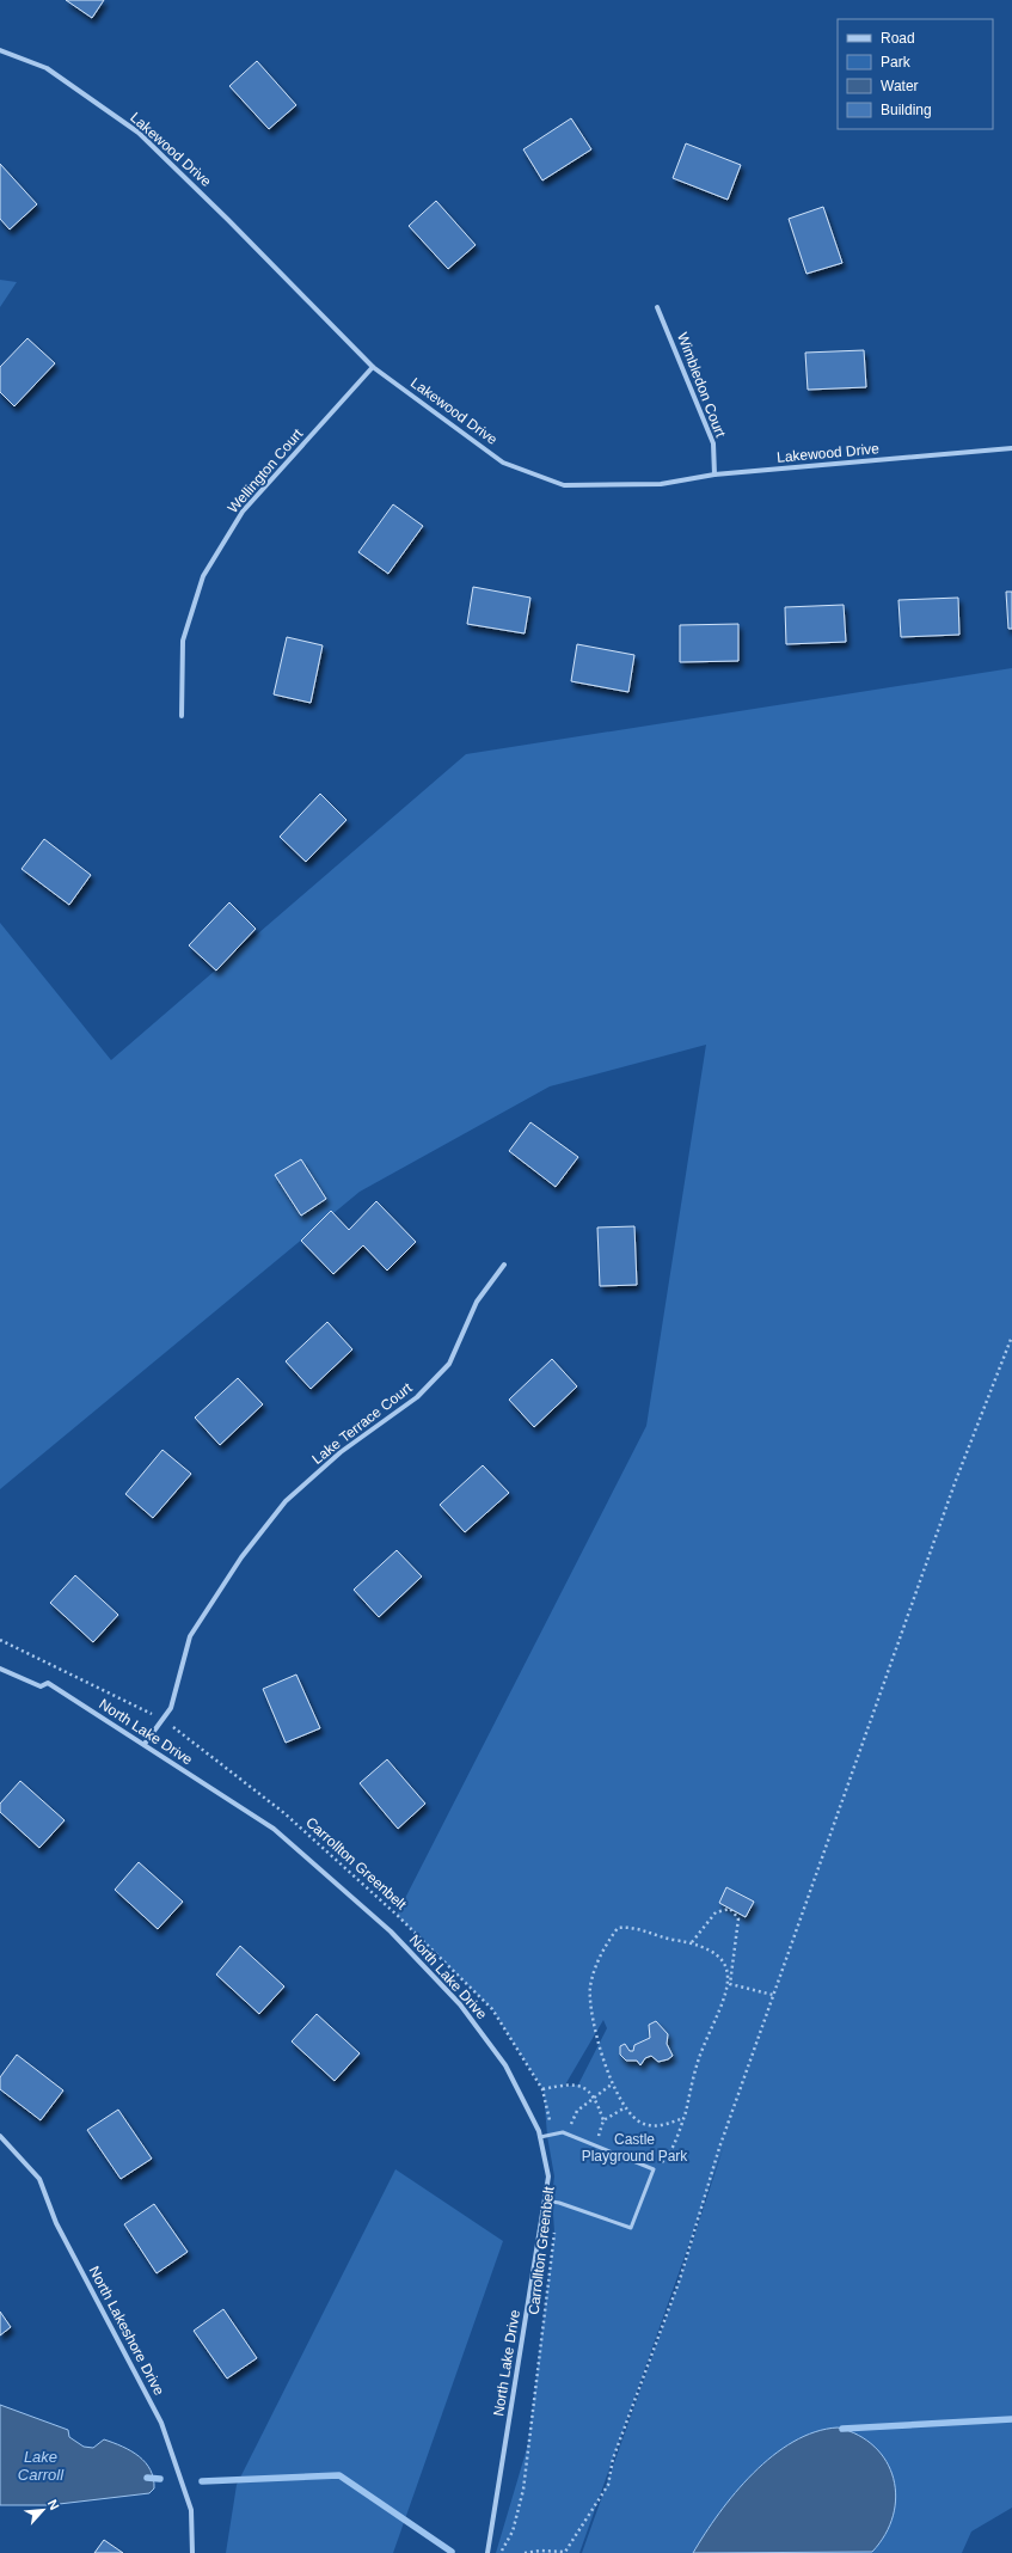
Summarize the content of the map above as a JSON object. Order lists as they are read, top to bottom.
{
  "streets": {
    "street": [
      "Lakewood Drive",
      "Wimbledon Court",
      "Wellington Court",
      "Lake Terrace Court",
      "North Lake Drive",
      "North Lakeshore Drive"
    ],
    "path": ["Carrollton Greenbelt"]
  },
  "crossings": [
    ["Lakewood Drive", "Wimbledon Court"],
    ["Lakewood Drive", "Wellington Court"],
    ["Lake Terrace Court", "North Lake Drive"],
    ["Lake Terrace Court", "Carrollton Greenbelt"]
  ],
  "water": ["Lake Carroll"],
  "parks": ["Castle Playground Park"],
  "legend": [
    "Road",
    "Park",
    "Water",
    "Building"
  ],
  "north": "top right"
}
